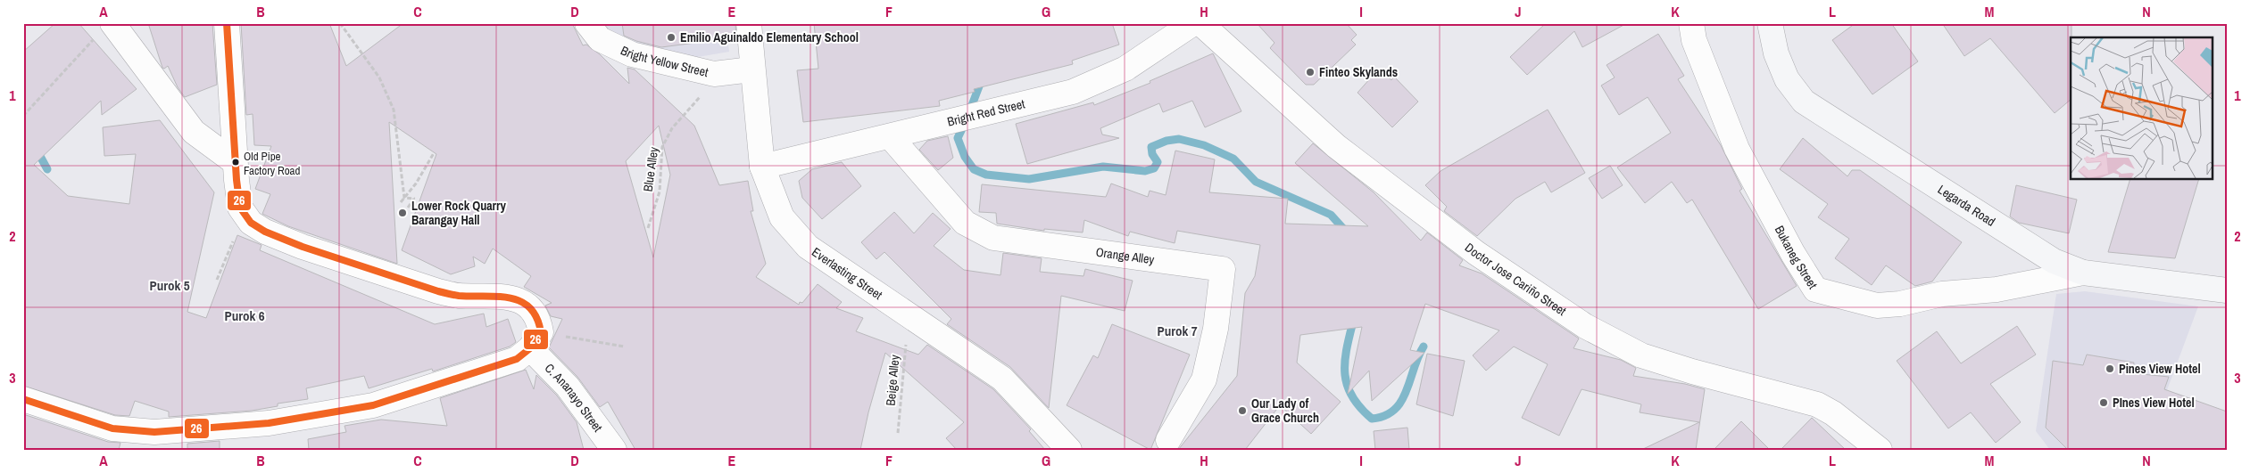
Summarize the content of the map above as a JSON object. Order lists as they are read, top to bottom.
{
  "streets": {
    "main road": ["Legarda Road"],
    "street": [
      "Bright Yellow Street",
      "Bright Red Street",
      "Bukaneg Street",
      "Orange Alley",
      "Everlasting Street",
      "Doctor Jose Cariño Street",
      "C. Ananayo Street"
    ],
    "path": ["Blue Alley", "Beige Alley"]
  },
  "crossings": [
    ["Bright Yellow Street", "Blue Alley"],
    ["Bright Yellow Street", "Everlasting Street"],
    ["Bright Red Street", "Orange Alley"],
    ["Bright Red Street", "Everlasting Street"],
    ["Legarda Road", "Bukaneg Street"]
  ],
  "districts": ["Purok 5", "Purok 6", "Purok 7"],
  "places": [
    "Emilio Aguinaldo Elementary School",
    "Finteo Skylands",
    "Old Pipe Factory Road",
    "Lower Rock Quarry Barangay Hall",
    "Pines View Hotel",
    "PInes View Hotel",
    "Our Lady of Grace Church"
  ],
  "lines": ["transit line 26"],
  "grid": {
    "columns": [
      "A",
      "B",
      "C",
      "D",
      "E",
      "F",
      "G",
      "H",
      "I",
      "J",
      "K",
      "L",
      "M",
      "N"
    ],
    "rows": ["1", "2", "3"]
  }
}
